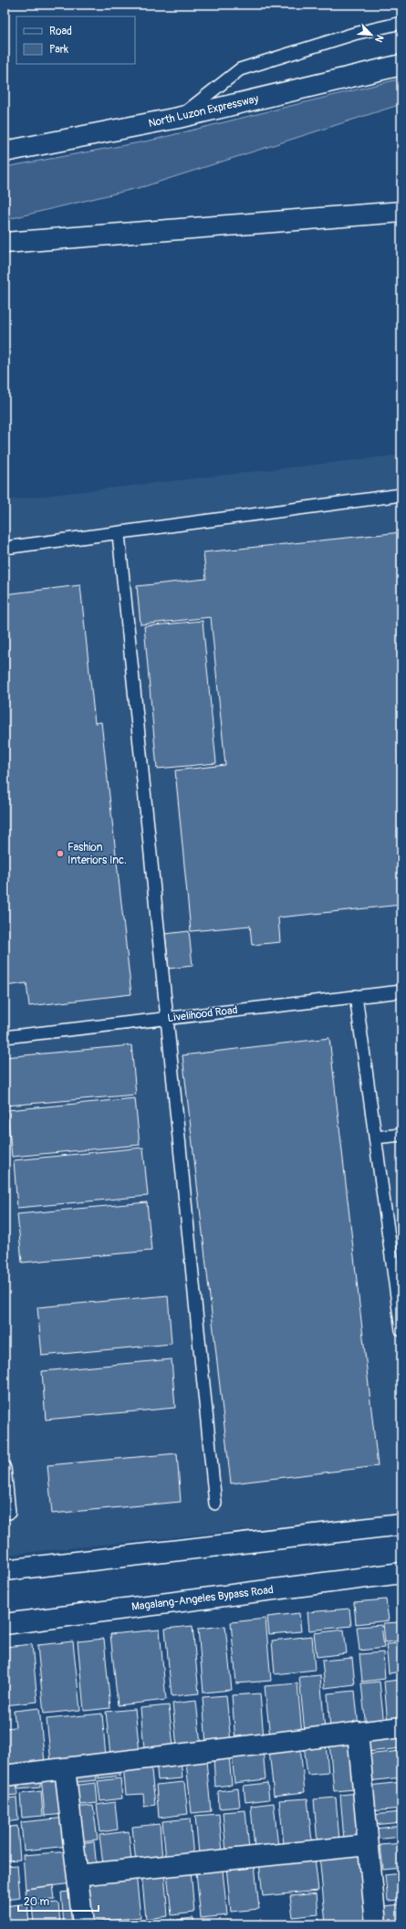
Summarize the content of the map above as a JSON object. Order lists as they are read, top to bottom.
{
  "streets": {
    "main road": ["North Luzon Expressway", "Magalang-Angeles Bypass Road"],
    "lane": ["Livelihood Road"]
  },
  "places": ["Fashion Interiors Inc."],
  "legend": ["Road", "Park"],
  "scale_bar": "20 m",
  "north": "bottom right"
}
